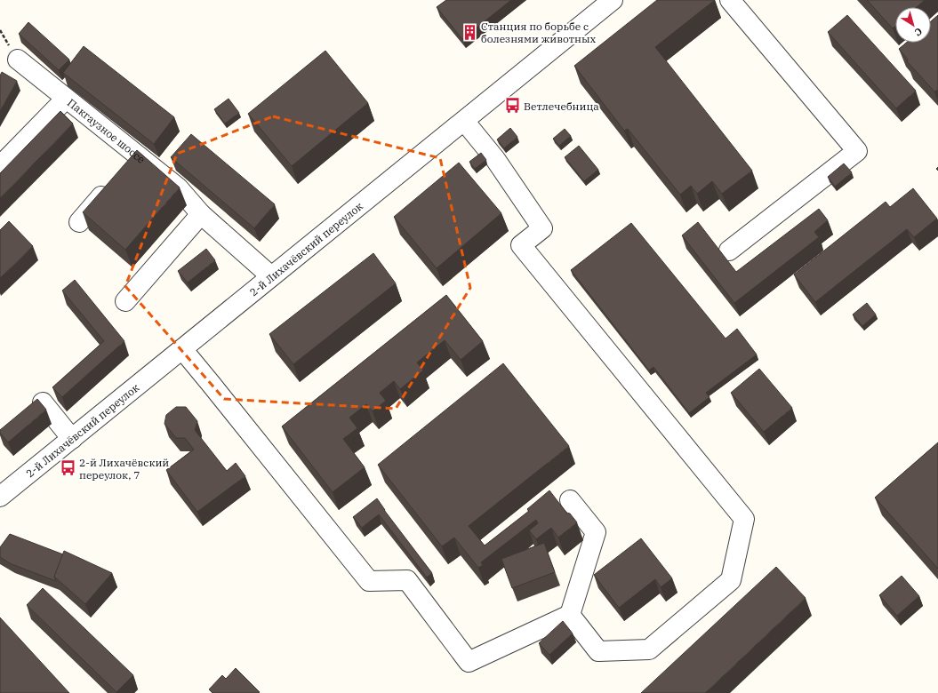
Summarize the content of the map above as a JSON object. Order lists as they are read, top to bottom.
{
  "streets": {
    "street": ["Пакгаузное шоссе", "2-й Лихачёвский переулок"]
  },
  "crossings": [
    ["Пакгаузное шоссе", "2-й Лихачёвский переулок"]
  ],
  "places": {
    "building": ["Станция по борьбе с болезнями животных"],
    "bus stop": ["Ветлечебница", "2-й Лихачёвский переулок, 7"]
  },
  "north": "bottom right"
}
